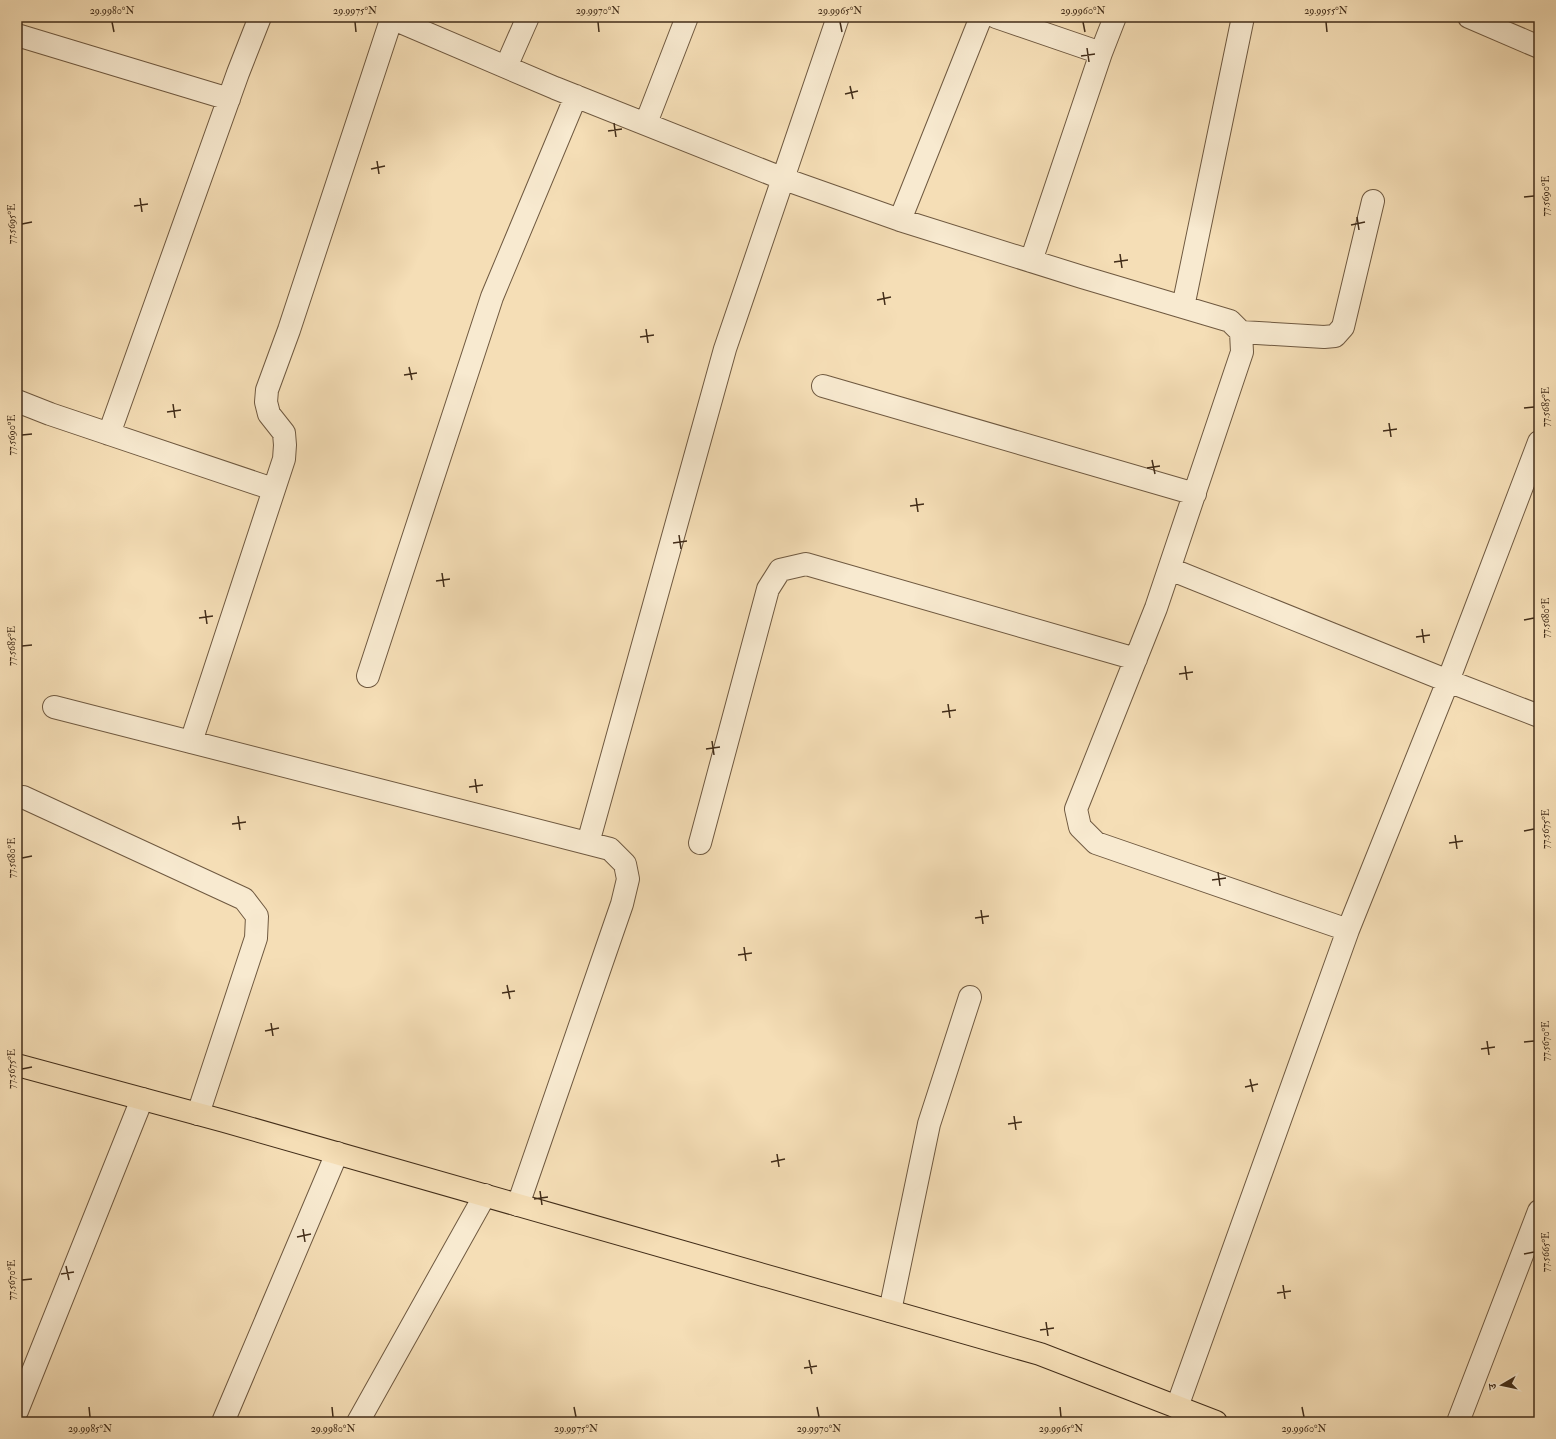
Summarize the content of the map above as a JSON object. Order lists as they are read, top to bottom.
{
  "north": "left",
  "coordinates": [
    "29.9980°N",
    "29.9975°N",
    "29.9970°N",
    "29.9965°N",
    "29.9960°N",
    "29.9955°N",
    "77.5690°E",
    "77.5695°E",
    "77.5685°E",
    "77.5680°E",
    "77.5675°E",
    "77.5670°E",
    "77.5665°E",
    "29.9985°N"
  ]
}
